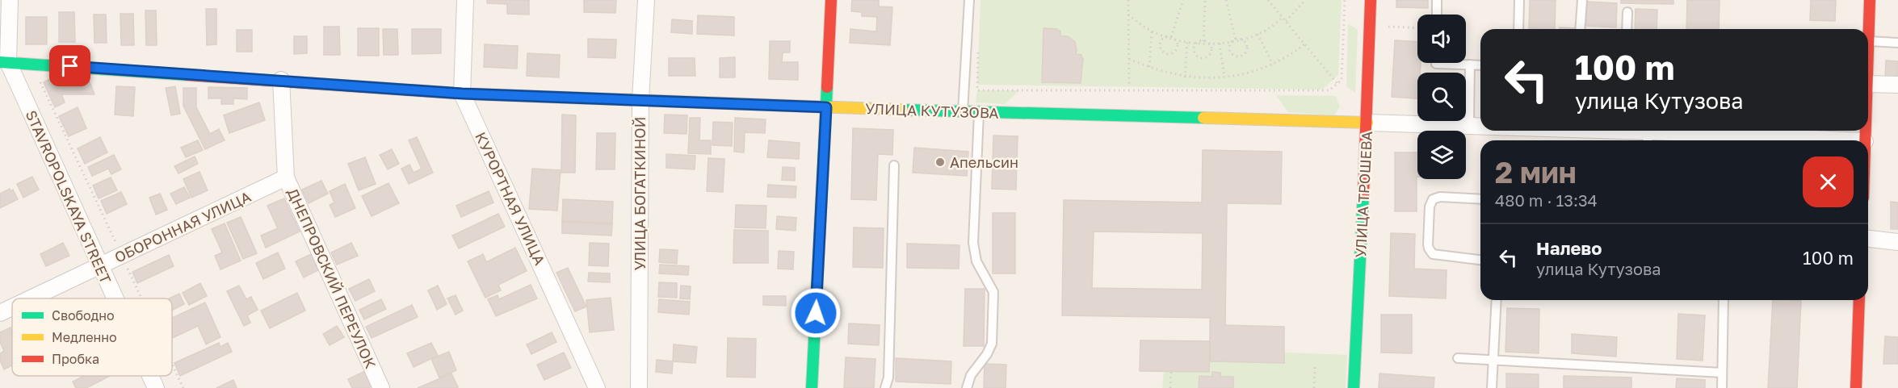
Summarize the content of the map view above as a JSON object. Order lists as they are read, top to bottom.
{
  "streets": {
    "street": [
      "УЛИЦА КУТУЗОВА",
      "УЛИЦА БОГАТКИНОЙ",
      "УЛИЦА ТРОШЕВА",
      "STAVROPOLSKAYA STREET",
      "КУРОРТНАЯ УЛИЦА",
      "ОБОРОННАЯ УЛИЦА",
      "ДНЕПРОВСКИЙ ПЕРЕУЛОК"
    ]
  },
  "crossings": [
    ["УЛИЦА КУТУЗОВА", "УЛИЦА БОГАТКИНОЙ"],
    ["УЛИЦА КУТУЗОВА", "УЛИЦА ТРОШЕВА"],
    ["УЛИЦА КУТУЗОВА", "STAVROPOLSKAYA STREET"],
    ["УЛИЦА КУТУЗОВА", "КУРОРТНАЯ УЛИЦА"],
    ["УЛИЦА КУТУЗОВА", "ДНЕПРОВСКИЙ ПЕРЕУЛОК"],
    ["STAVROPOLSKAYA STREET", "ОБОРОННАЯ УЛИЦА"],
    ["ОБОРОННАЯ УЛИЦА", "ДНЕПРОВСКИЙ ПЕРЕУЛОК"]
  ],
  "places": ["Апельсин"],
  "legend": ["Свободно", "Медленно", "Пробка"],
  "page": {
    "turn": ["100 m", "улица Кутузова"],
    "heading": ["2 мин", "480 m · 13:34"],
    "list": [
      {
        "name": "Налево",
        "note": "улица Кутузова",
        "value": "100 m"
      }
    ]
  }
}
